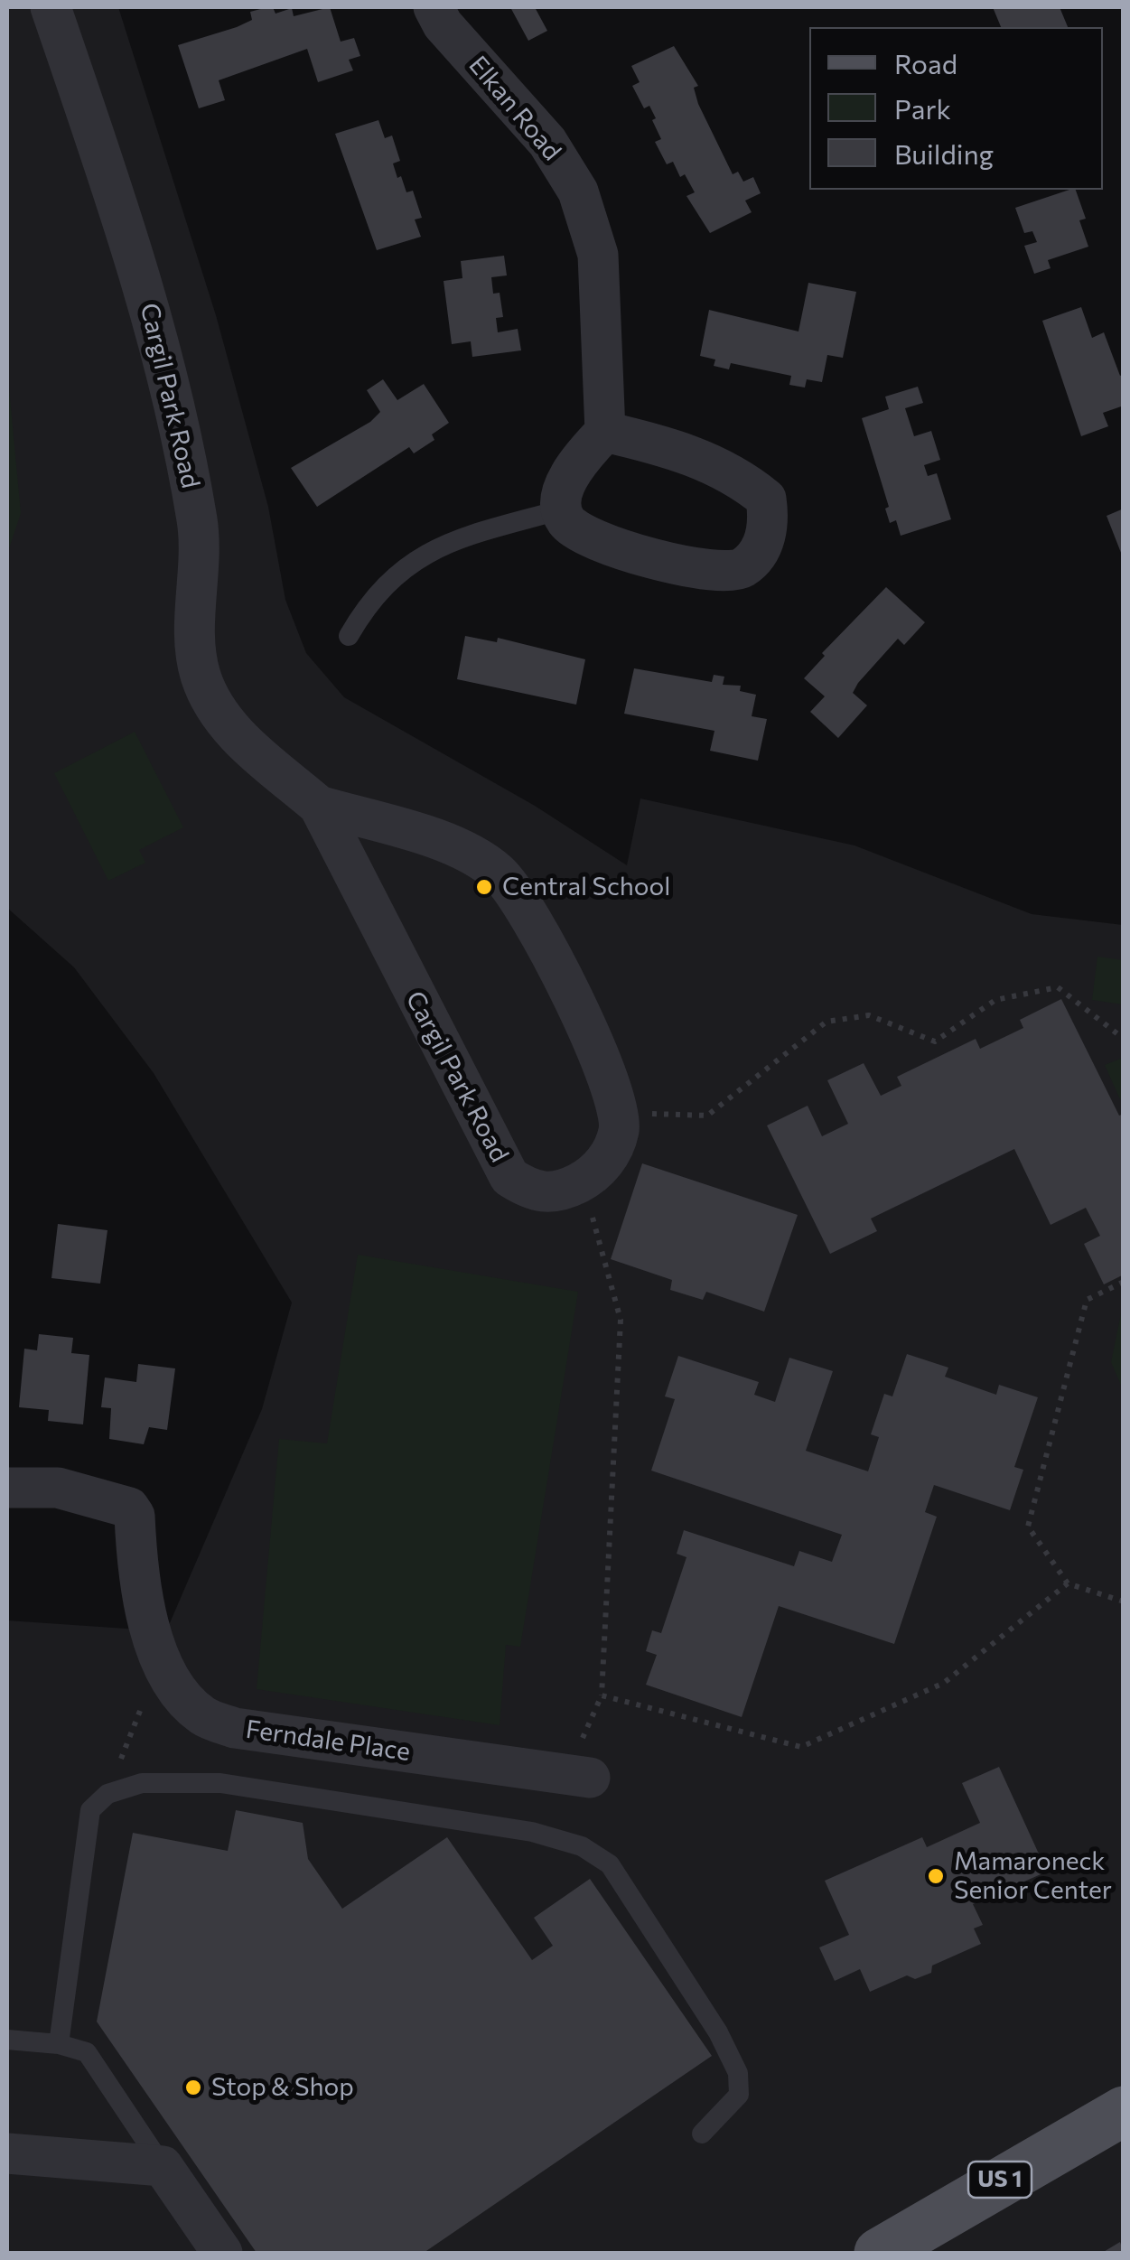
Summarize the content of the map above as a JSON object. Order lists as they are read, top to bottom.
{
  "streets": {
    "main road": ["US 1"],
    "street": ["Elkan Road", "Cargil Park Road", "Ferndale Place"]
  },
  "places": ["Central School", "Mamaroneck Senior Center", "Stop & Shop"],
  "legend": ["Road", "Park", "Building"]
}
